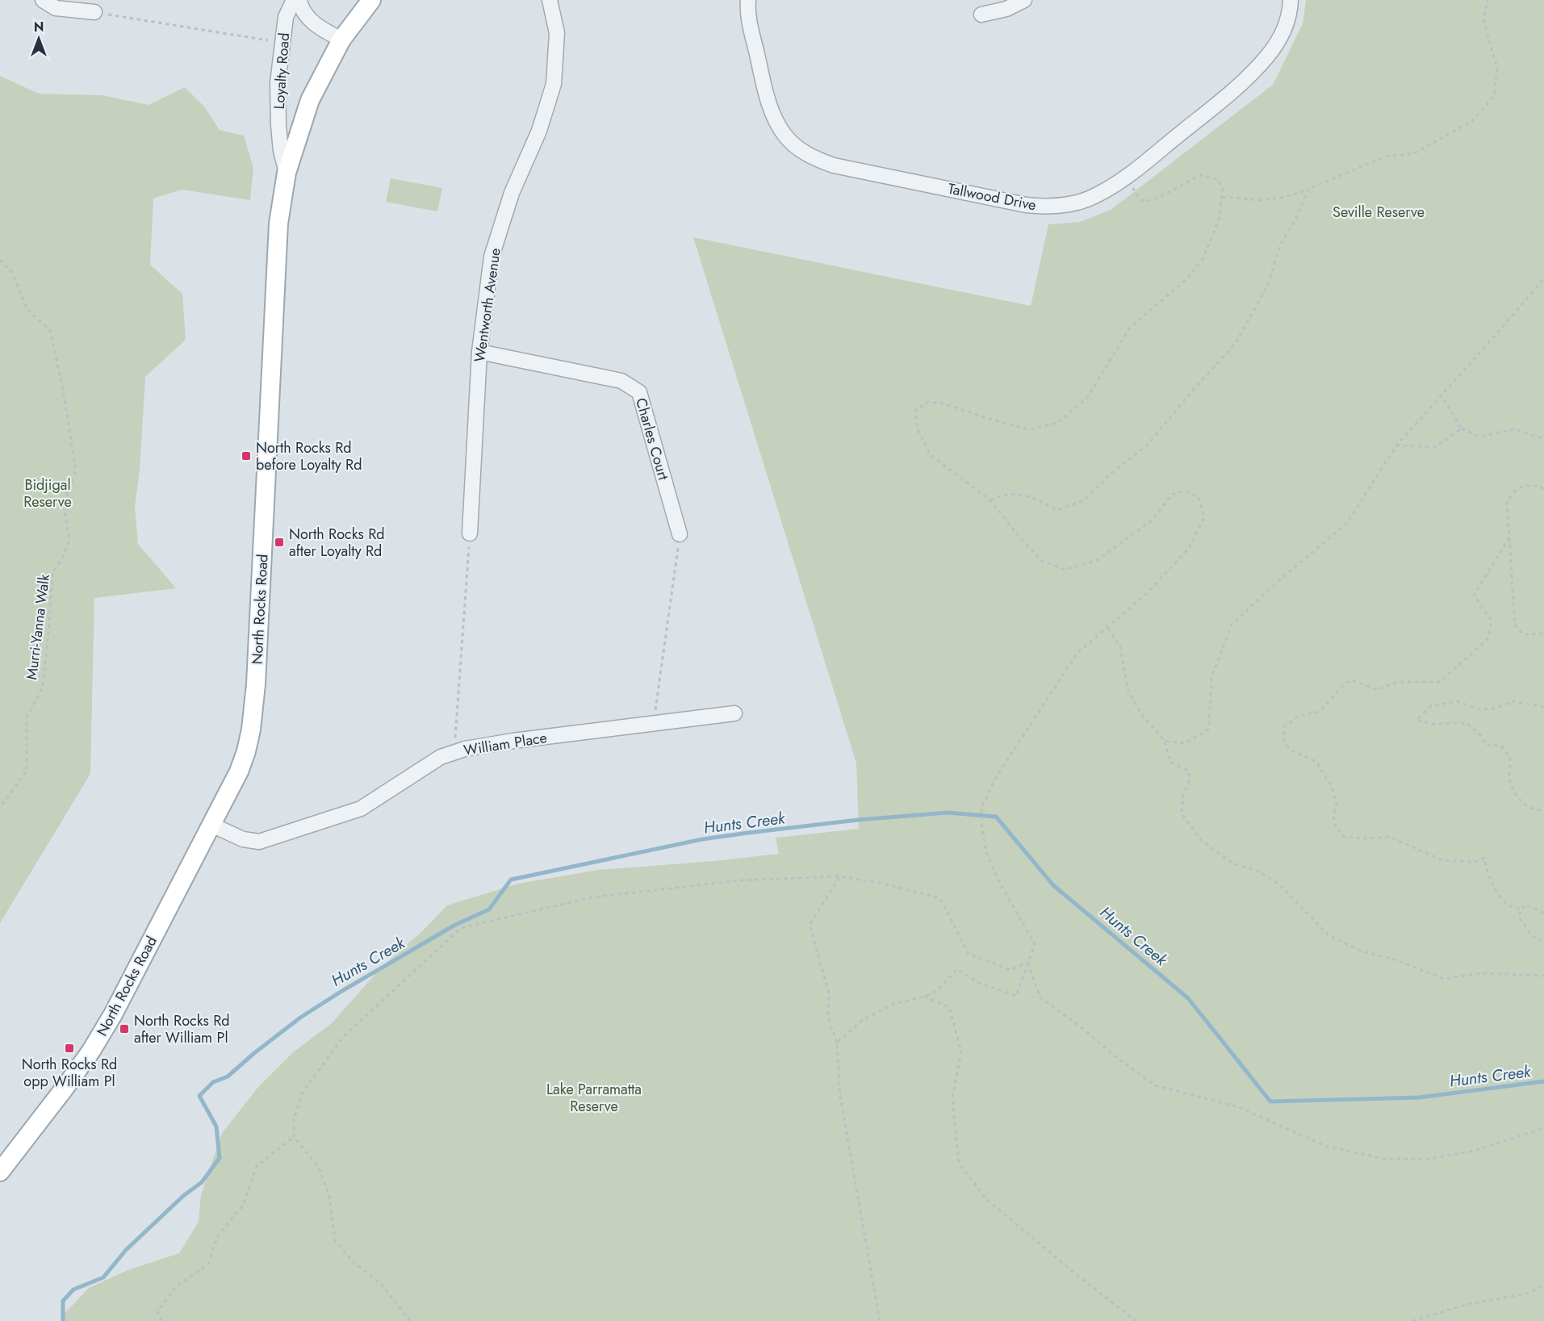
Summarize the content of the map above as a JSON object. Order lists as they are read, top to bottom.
{
  "streets": {
    "main road": ["North Rocks Road"],
    "street": [
      "Loyalty Road",
      "Tallwood Drive",
      "Wentworth Avenue",
      "Charles Court",
      "William Place"
    ],
    "path": ["Murri-Yanna Walk"]
  },
  "crossings": [
    ["Loyalty Road", "North Rocks Road"],
    ["Wentworth Avenue", "Charles Court"],
    ["North Rocks Road", "William Place"]
  ],
  "water": ["Hunts Creek"],
  "parks": ["Seville Reserve", "Bidjigal Reserve", "Lake Parramatta Reserve"],
  "places": {
    "transit": [
      "North Rocks Rd before Loyalty Rd",
      "North Rocks Rd after Loyalty Rd",
      "North Rocks Rd after William Pl",
      "North Rocks Rd opp William Pl"
    ]
  },
  "north": "top"
}
